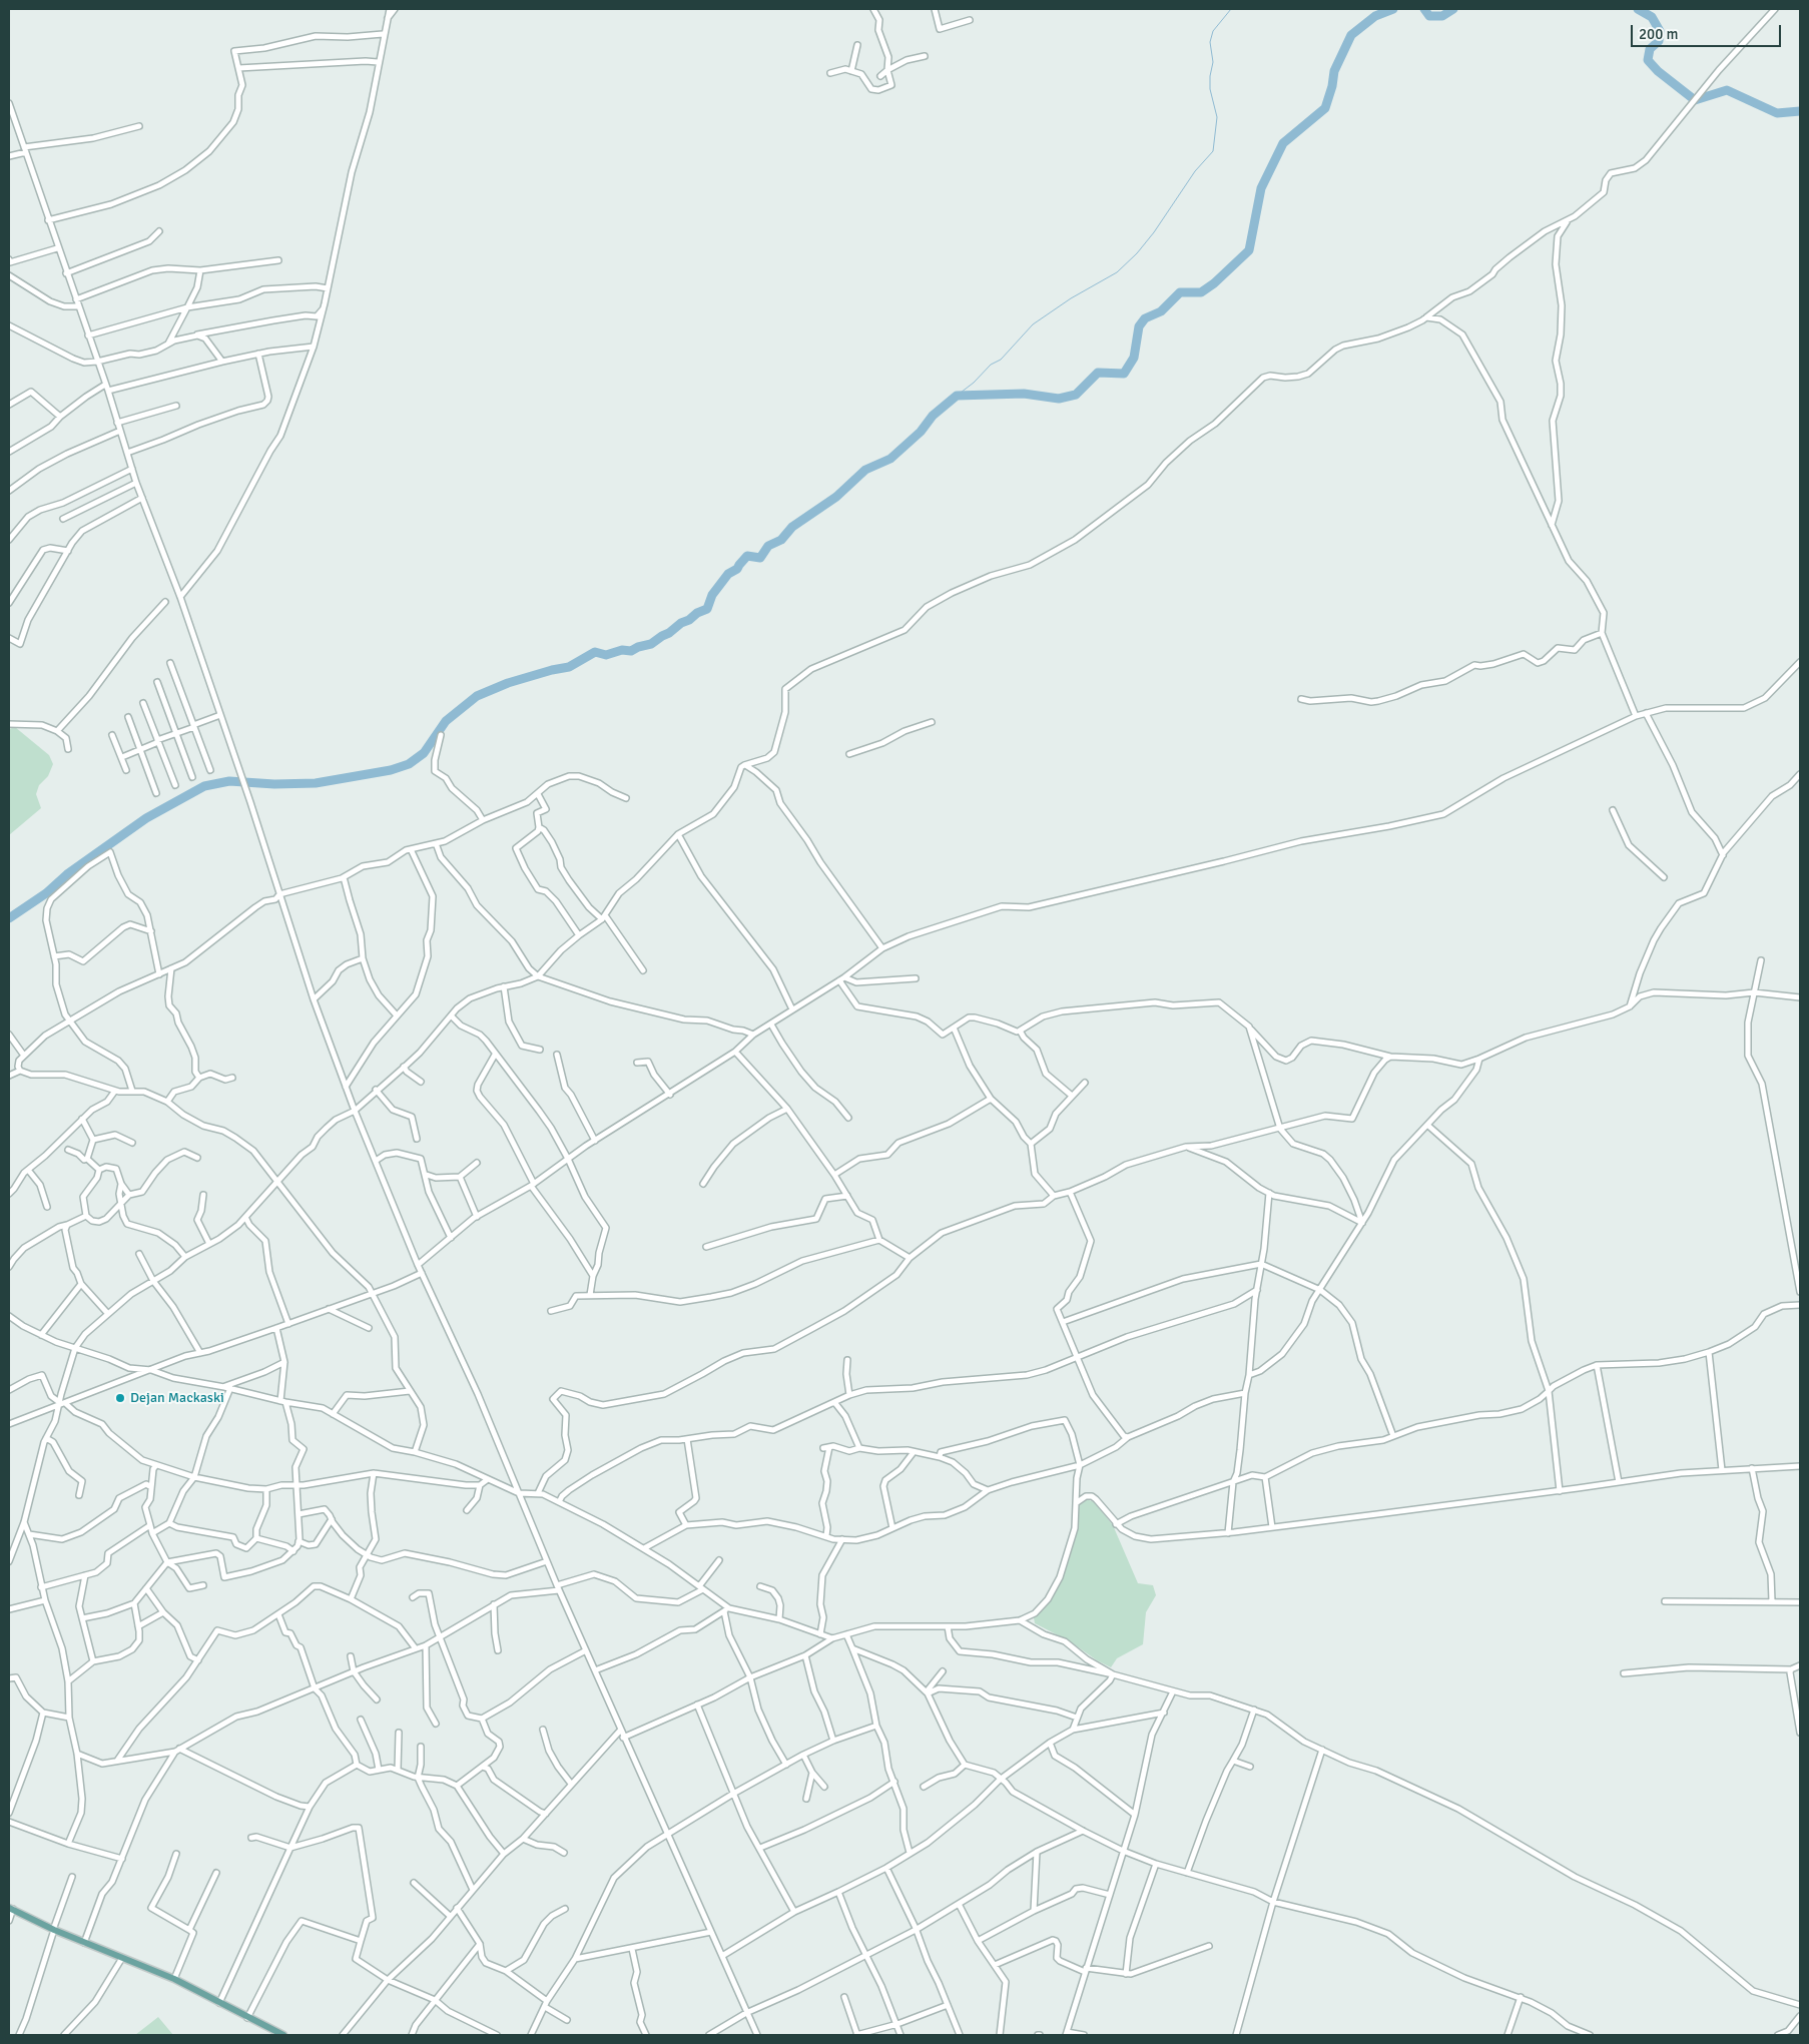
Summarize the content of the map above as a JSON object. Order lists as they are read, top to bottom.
{
  "places": ["Dejan Mackaski"],
  "scale_bar": "200 m"
}
